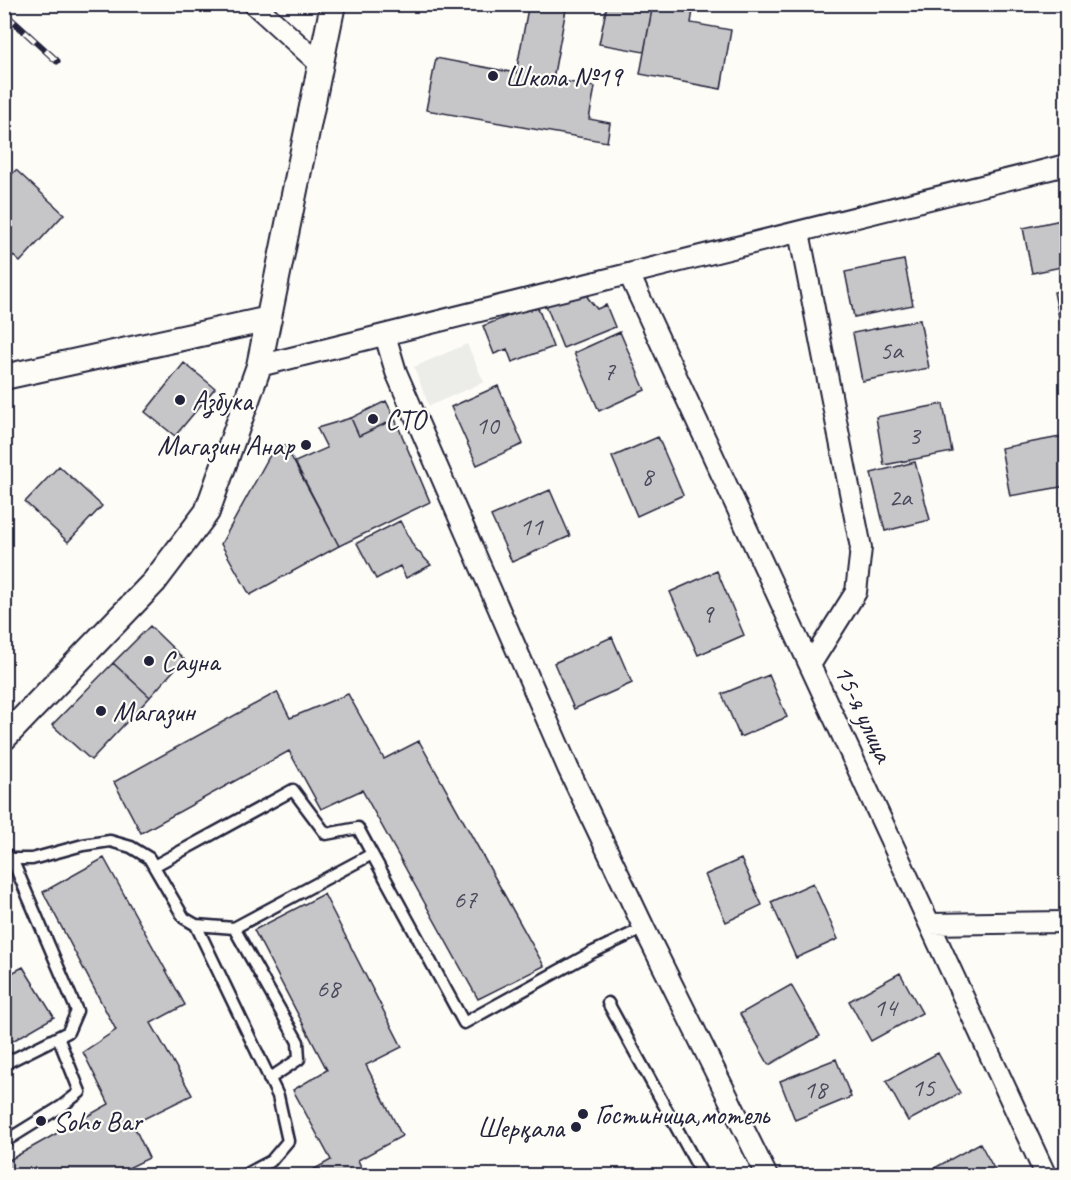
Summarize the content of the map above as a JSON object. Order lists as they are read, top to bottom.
{
  "streets": {
    "street": ["15-я улица"]
  },
  "places": [
    "Школа №19",
    "Азбука",
    "СТО",
    "Магазин Анар",
    "Сауна",
    "Магазин",
    "Гостиница,мотель",
    "Soho Bar",
    "Шерқала"
  ],
  "house_numbers": [
    "5а",
    "7",
    "10",
    "3",
    "8",
    "2а",
    "11",
    "9",
    "67",
    "68",
    "14",
    "15",
    "18"
  ]
}
